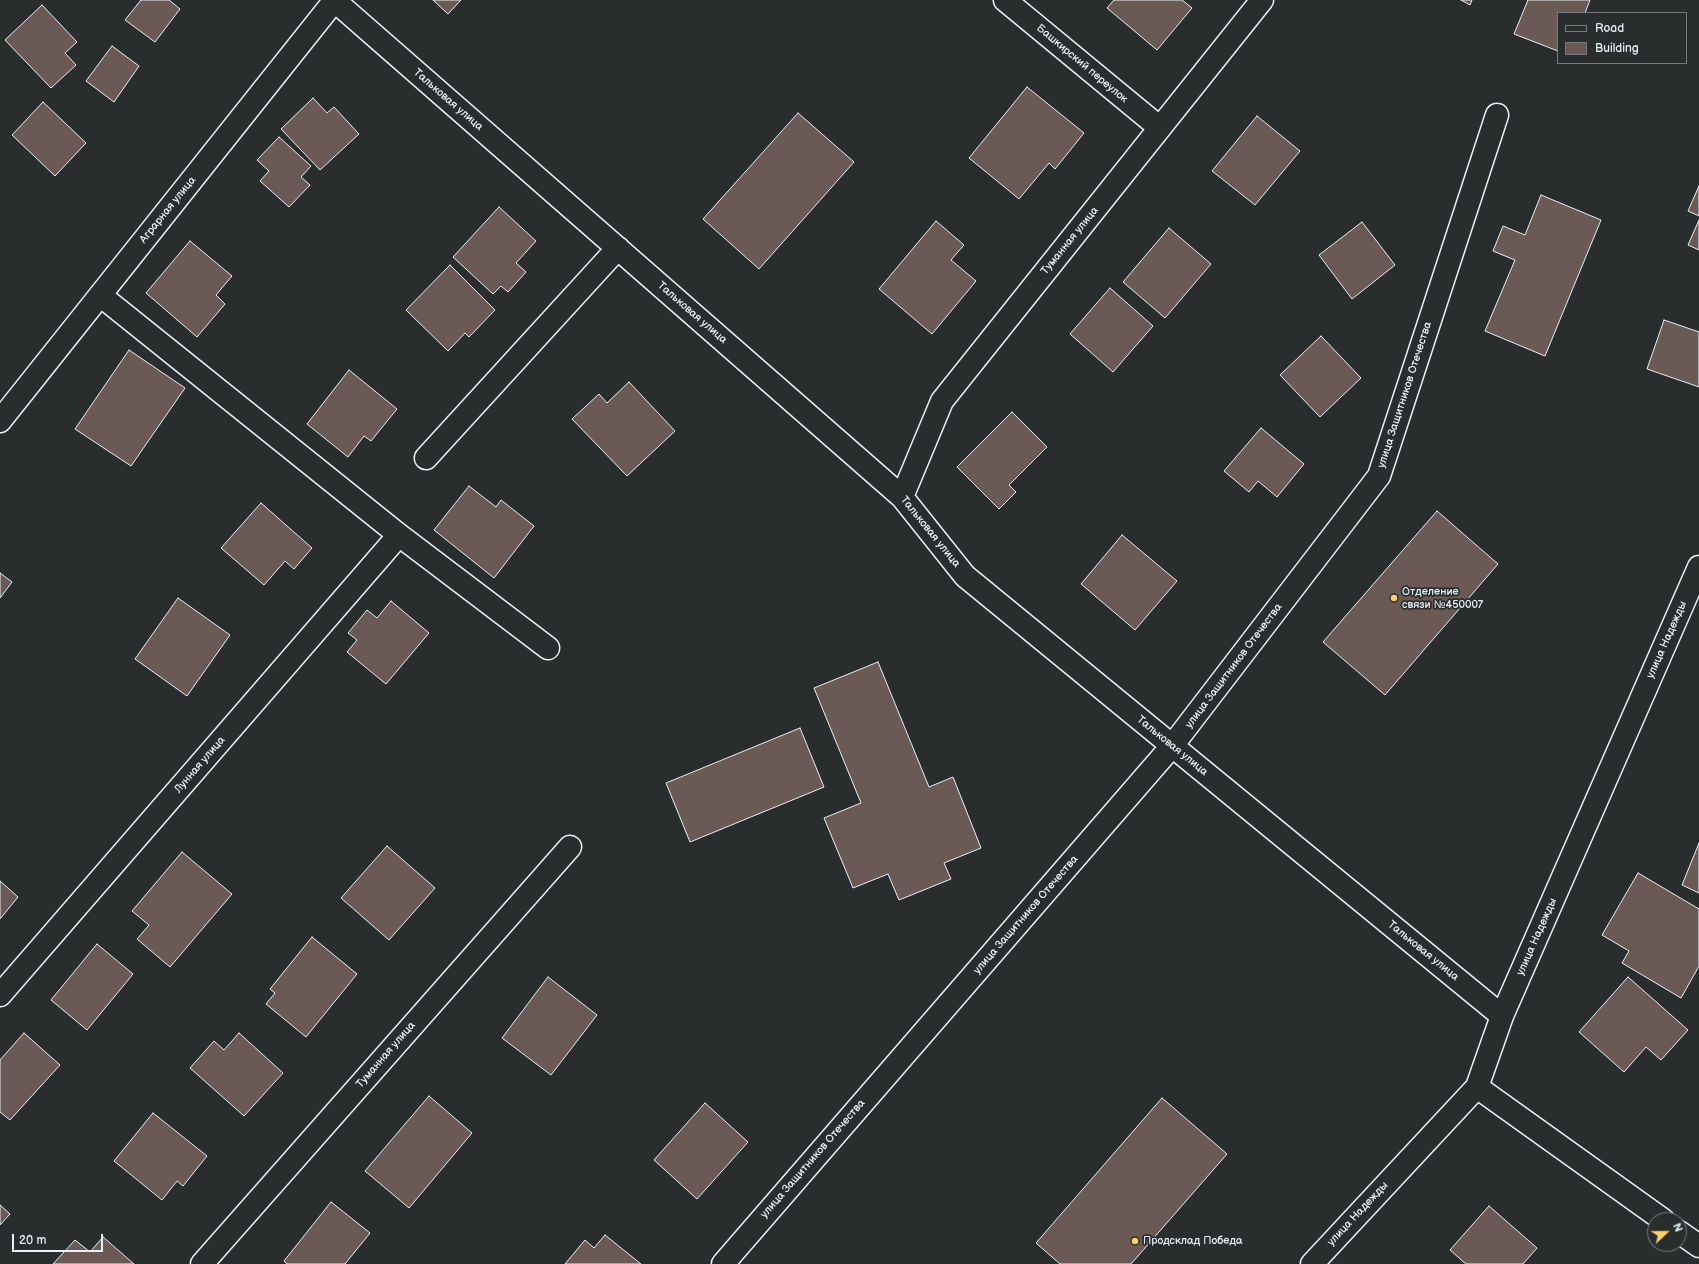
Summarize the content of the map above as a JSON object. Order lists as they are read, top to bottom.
{
  "streets": {
    "street": [
      "Башкирский переулок",
      "Тальковая улица",
      "Аграрная улица",
      "Туманная улица",
      "улица Защитников Отечества",
      "улица Надежды",
      "Лунная улица"
    ]
  },
  "crossings": [
    ["Башкирский переулок", "Туманная улица"],
    ["Тальковая улица", "Аграрная улица"],
    ["Тальковая улица", "Туманная улица"],
    ["Тальковая улица", "улица Защитников Отечества"],
    ["Тальковая улица", "улица Надежды"]
  ],
  "places": ["Отделение связи №450007", "Продсклад Победа"],
  "legend": ["Road", "Building"],
  "scale_bar": "20 m",
  "north": "right"
}
